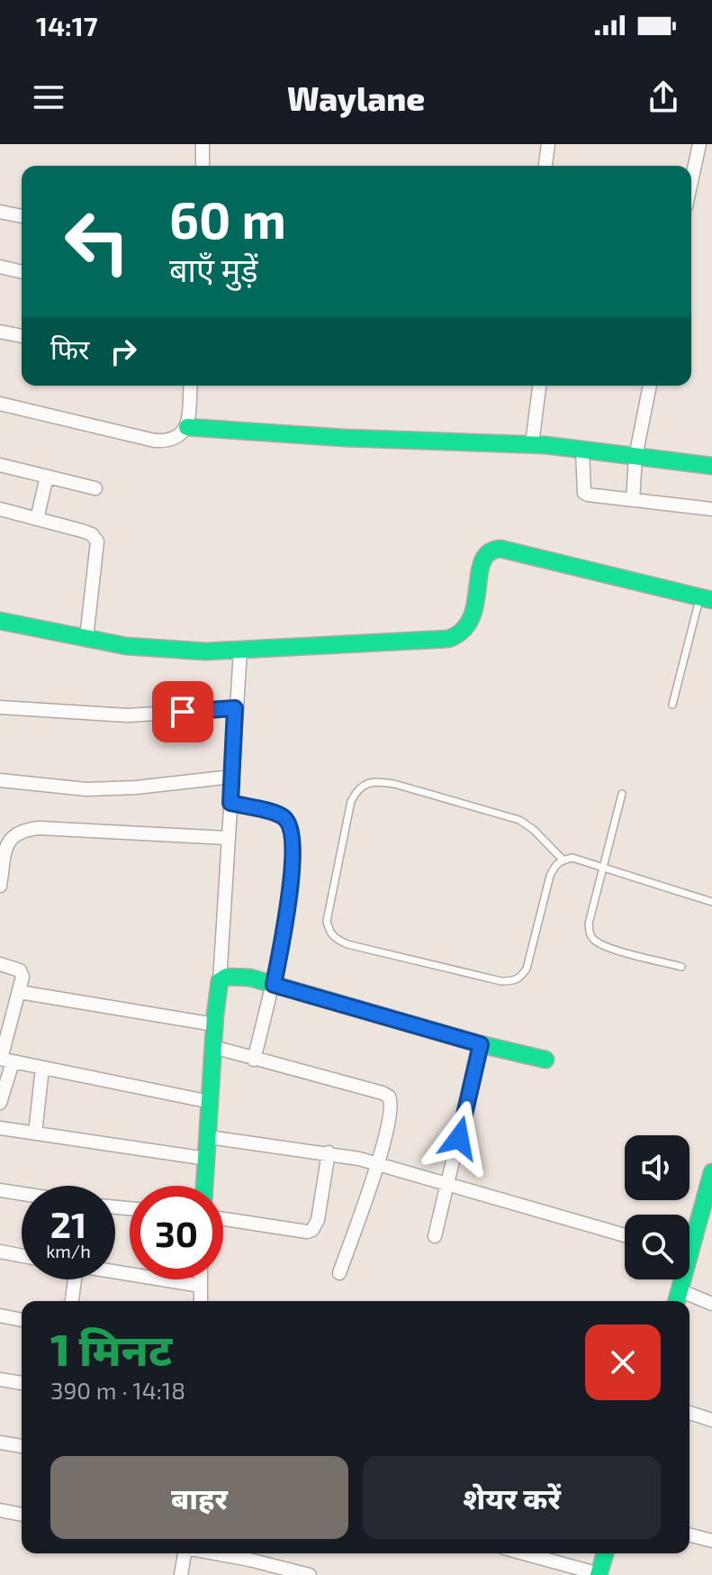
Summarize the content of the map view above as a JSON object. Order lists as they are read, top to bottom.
{
  "page": {
    "status": "14:17",
    "header": "Waylane",
    "turn": ["60 m", "बाएँ मुड़ें"],
    "then": "फिर",
    "speed": "21 km/h",
    "limit": "30",
    "heading": ["1 मिनट", "390 m · 14:18"],
    "buttons": ["बाहर", "शेयर करें"]
  }
}
